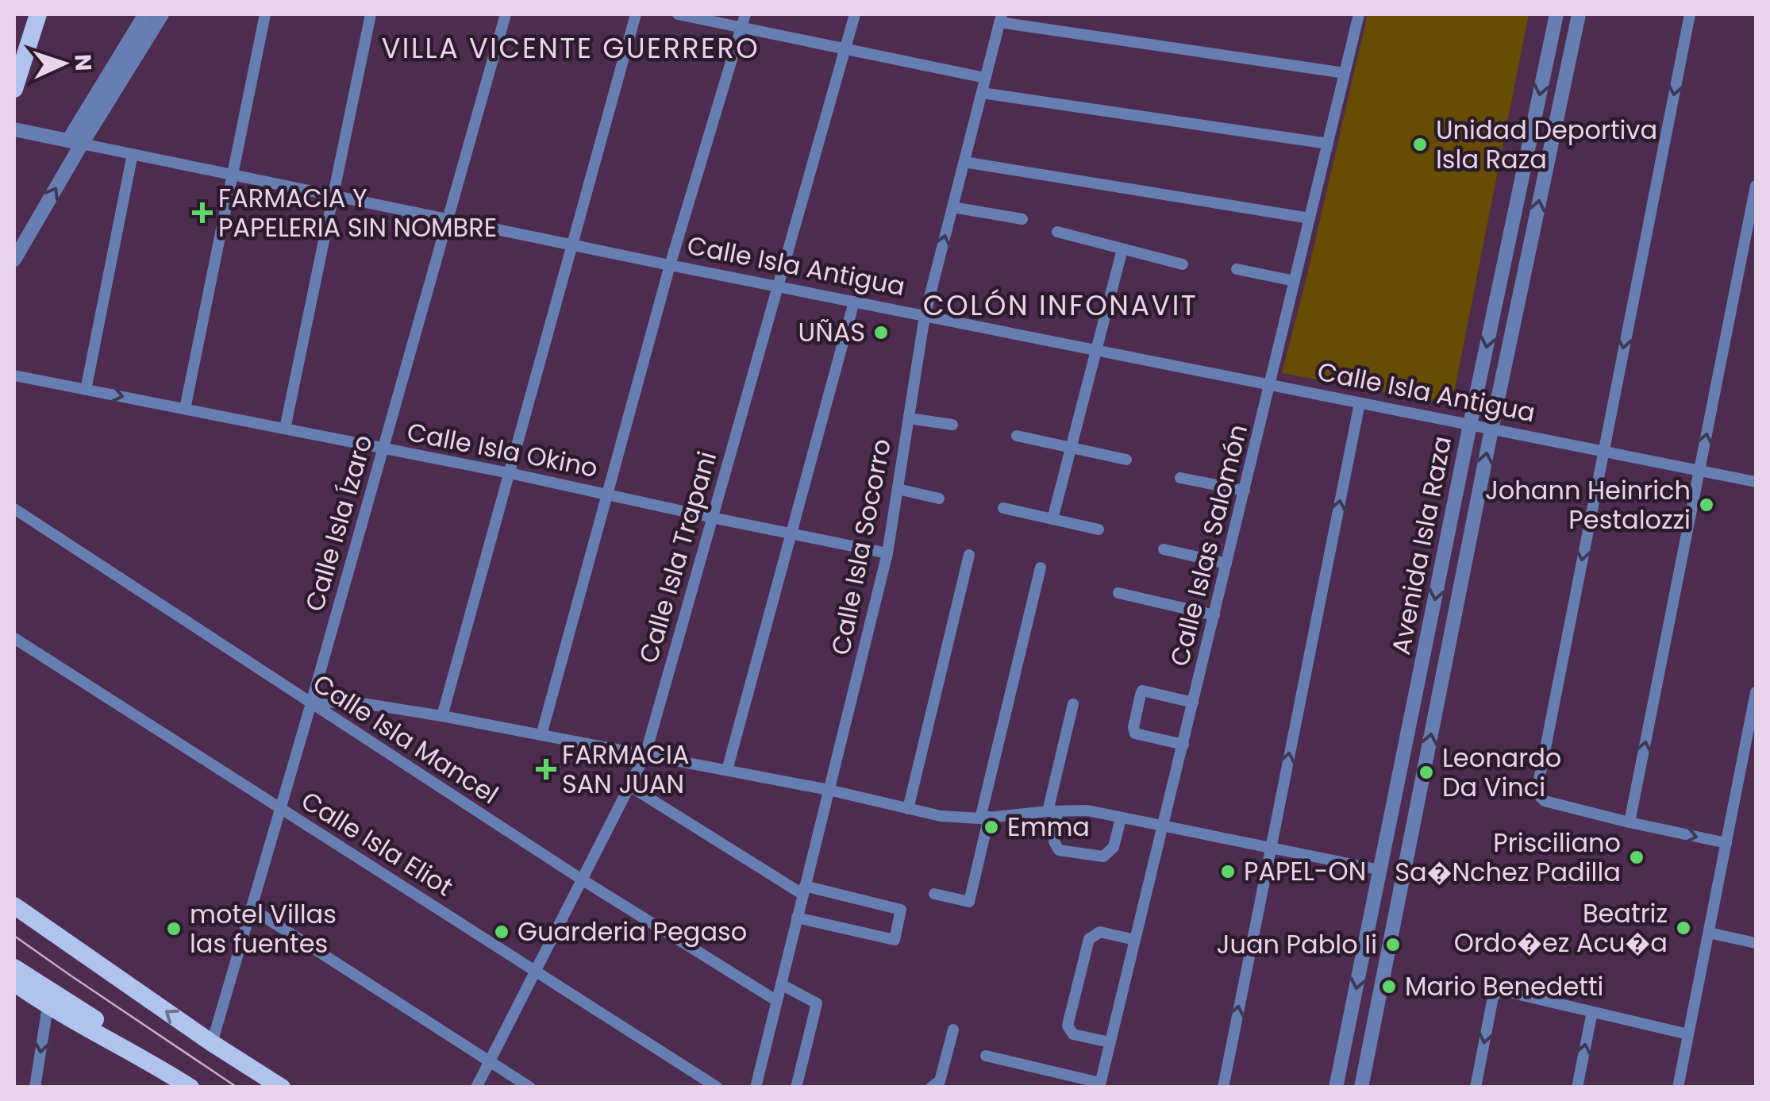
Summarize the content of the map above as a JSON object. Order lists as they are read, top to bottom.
{
  "streets": {
    "street": [
      "Calle Isla Antigua",
      "Calle Isla Okino",
      "Calle Isla Ízaro",
      "Calle Islas Salomón",
      "Avenida Isla Raza",
      "Calle Isla Socorro",
      "Calle Isla Trapani",
      "Calle Isla Mancel",
      "Calle Isla Eliot"
    ]
  },
  "crossings": [
    ["Calle Isla Antigua", "Calle Isla Ízaro"],
    ["Calle Isla Antigua", "Calle Islas Salomón"],
    ["Calle Isla Antigua", "Avenida Isla Raza"],
    ["Calle Isla Antigua", "Calle Isla Socorro"],
    ["Calle Isla Antigua", "Calle Isla Trapani"],
    ["Calle Isla Okino", "Calle Isla Ízaro"],
    ["Calle Isla Okino", "Calle Isla Socorro"],
    ["Calle Isla Okino", "Calle Isla Trapani"],
    ["Calle Isla Ízaro", "Calle Isla Mancel"],
    ["Calle Isla Ízaro", "Calle Isla Eliot"],
    ["Calle Isla Socorro", "Calle Isla Mancel"],
    ["Calle Isla Trapani", "Calle Isla Mancel"],
    ["Calle Isla Trapani", "Calle Isla Eliot"]
  ],
  "districts": ["VILLA VICENTE GUERRERO", "COLÓN INFONAVIT"],
  "places": {
    "other": [
      "Unidad Deportiva Isla Raza",
      "UÑAS",
      "Johann Heinrich Pestalozzi",
      "Leonardo Da Vinci",
      "Emma",
      "Prisciliano Sa�Nchez Padilla",
      "PAPEL-ON",
      "Beatriz Ordo�ez Acu�a",
      "motel Villas las fuentes",
      "Guarderia Pegaso",
      "Juan Pablo Ii",
      "Mario Benedetti"
    ],
    "health": ["FARMACIA Y PAPELERIA SIN NOMBRE", "FARMACIA SAN JUAN"]
  },
  "north": "right"
}
